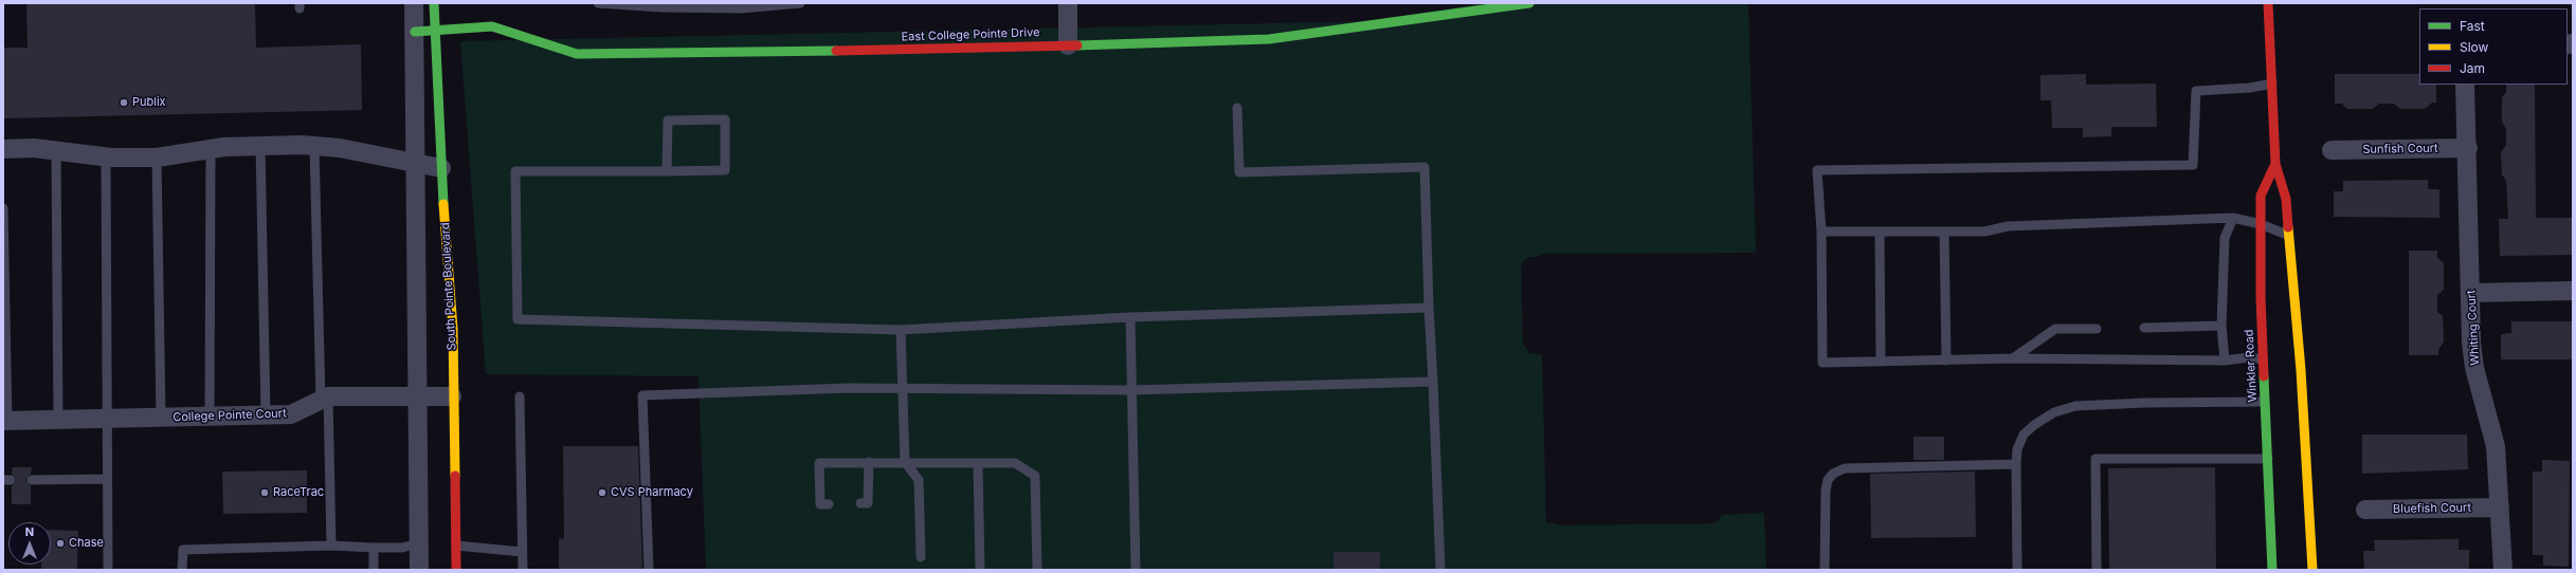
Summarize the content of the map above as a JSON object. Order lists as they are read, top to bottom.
{
  "streets": {
    "street": [
      "East College Pointe Drive",
      "Sunfish Court",
      "South Pointe Boulevard",
      "Whiting Court",
      "Winkler Road",
      "College Pointe Court",
      "Bluefish Court"
    ]
  },
  "crossings": [
    ["East College Pointe Drive", "South Pointe Boulevard"],
    ["Sunfish Court", "Whiting Court"],
    ["South Pointe Boulevard", "College Pointe Court"],
    ["Whiting Court", "Bluefish Court"]
  ],
  "places": [
    "Publix",
    "RaceTrac",
    "CVS Pharmacy",
    "Chase"
  ],
  "legend": ["Fast", "Slow", "Jam"],
  "north": "top"
}
